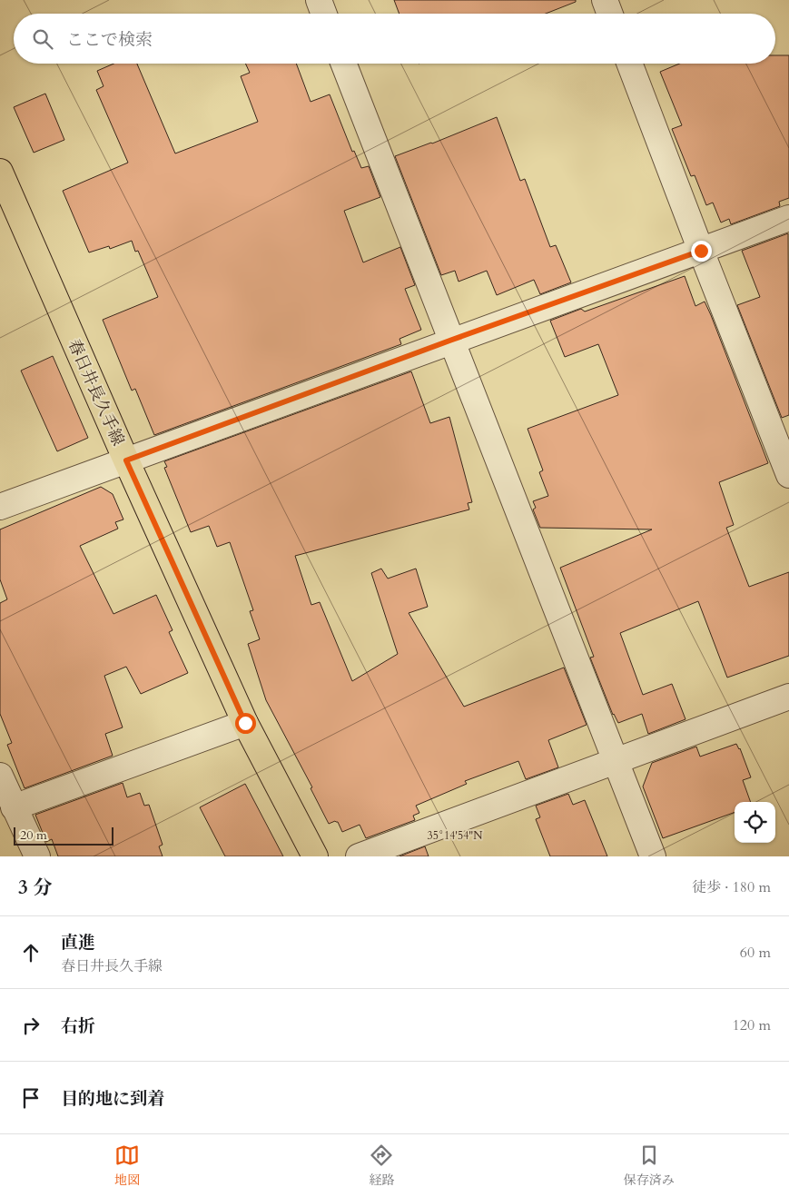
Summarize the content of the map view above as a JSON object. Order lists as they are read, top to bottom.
{
  "streets": {
    "main road": ["春日井長久手線"]
  },
  "scale_bar": "20 m",
  "page": {
    "search": "ここで検索",
    "scale": "20 m",
    "heading": ["3 分", "徒歩 · 180 m"],
    "list": [
      ["直進", "春日井長久手線", "60 m"],
      ["右折", "120 m"],
      "目的地に到着"
    ],
    "nav": ["地図", "経路", "保存済み"]
  },
  "coordinates": ["35°14'54\"N"]
}
